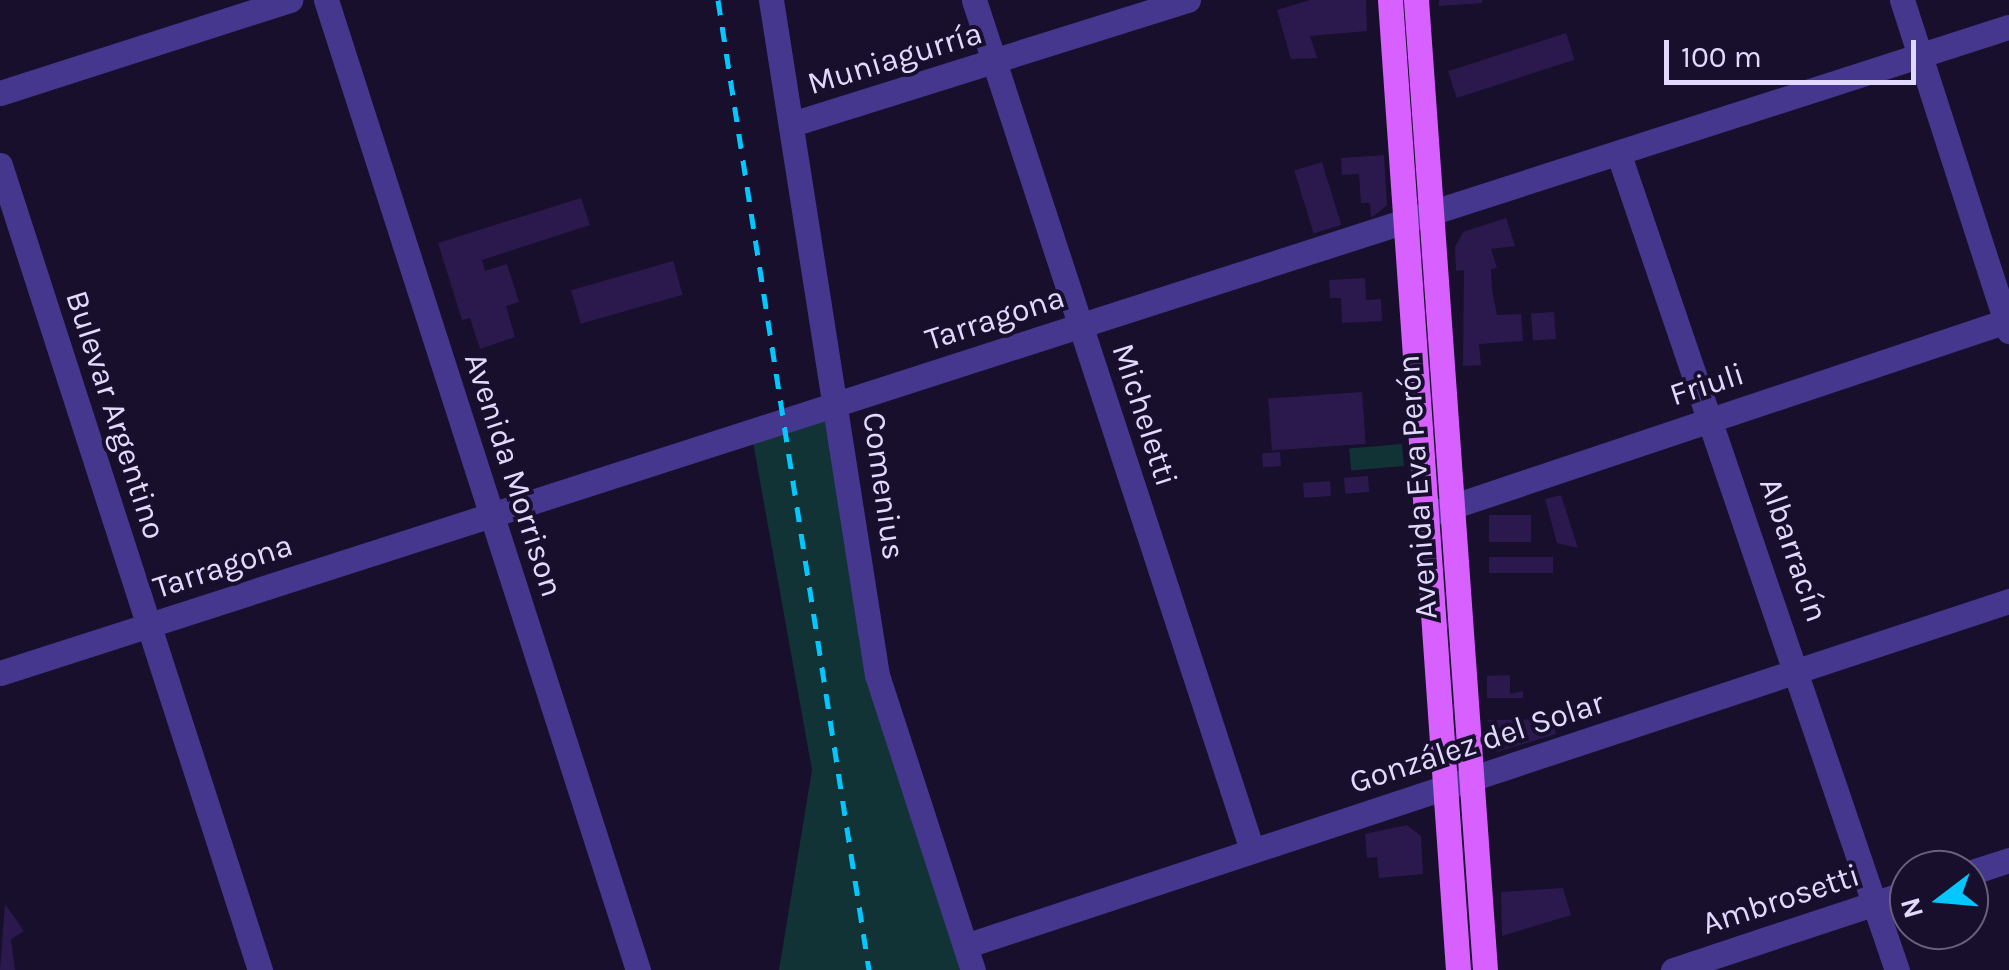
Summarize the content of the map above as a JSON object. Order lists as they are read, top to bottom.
{
  "streets": {
    "main road": ["Avenida Eva Perón"],
    "street": [
      "Muniagurría",
      "Tarragona",
      "Friuli",
      "Bulevar Argentino",
      "Micheletti",
      "Avenida Morrison",
      "Comenius",
      "Albarracín",
      "González del Solar",
      "Ambrosetti"
    ]
  },
  "crossings": [
    ["Muniagurría", "Micheletti"],
    ["Muniagurría", "Comenius"],
    ["Tarragona", "Bulevar Argentino"],
    ["Tarragona", "Micheletti"],
    ["Tarragona", "Avenida Morrison"],
    ["Tarragona", "Comenius"],
    ["Tarragona", "Avenida Eva Perón"],
    ["Tarragona", "Albarracín"],
    ["Friuli", "Avenida Eva Perón"],
    ["Friuli", "Albarracín"],
    ["Micheletti", "González del Solar"],
    ["Comenius", "González del Solar"],
    ["Avenida Eva Perón", "González del Solar"],
    ["Albarracín", "González del Solar"],
    ["Albarracín", "Ambrosetti"]
  ],
  "scale_bar": "100 m",
  "north": "left"
}
